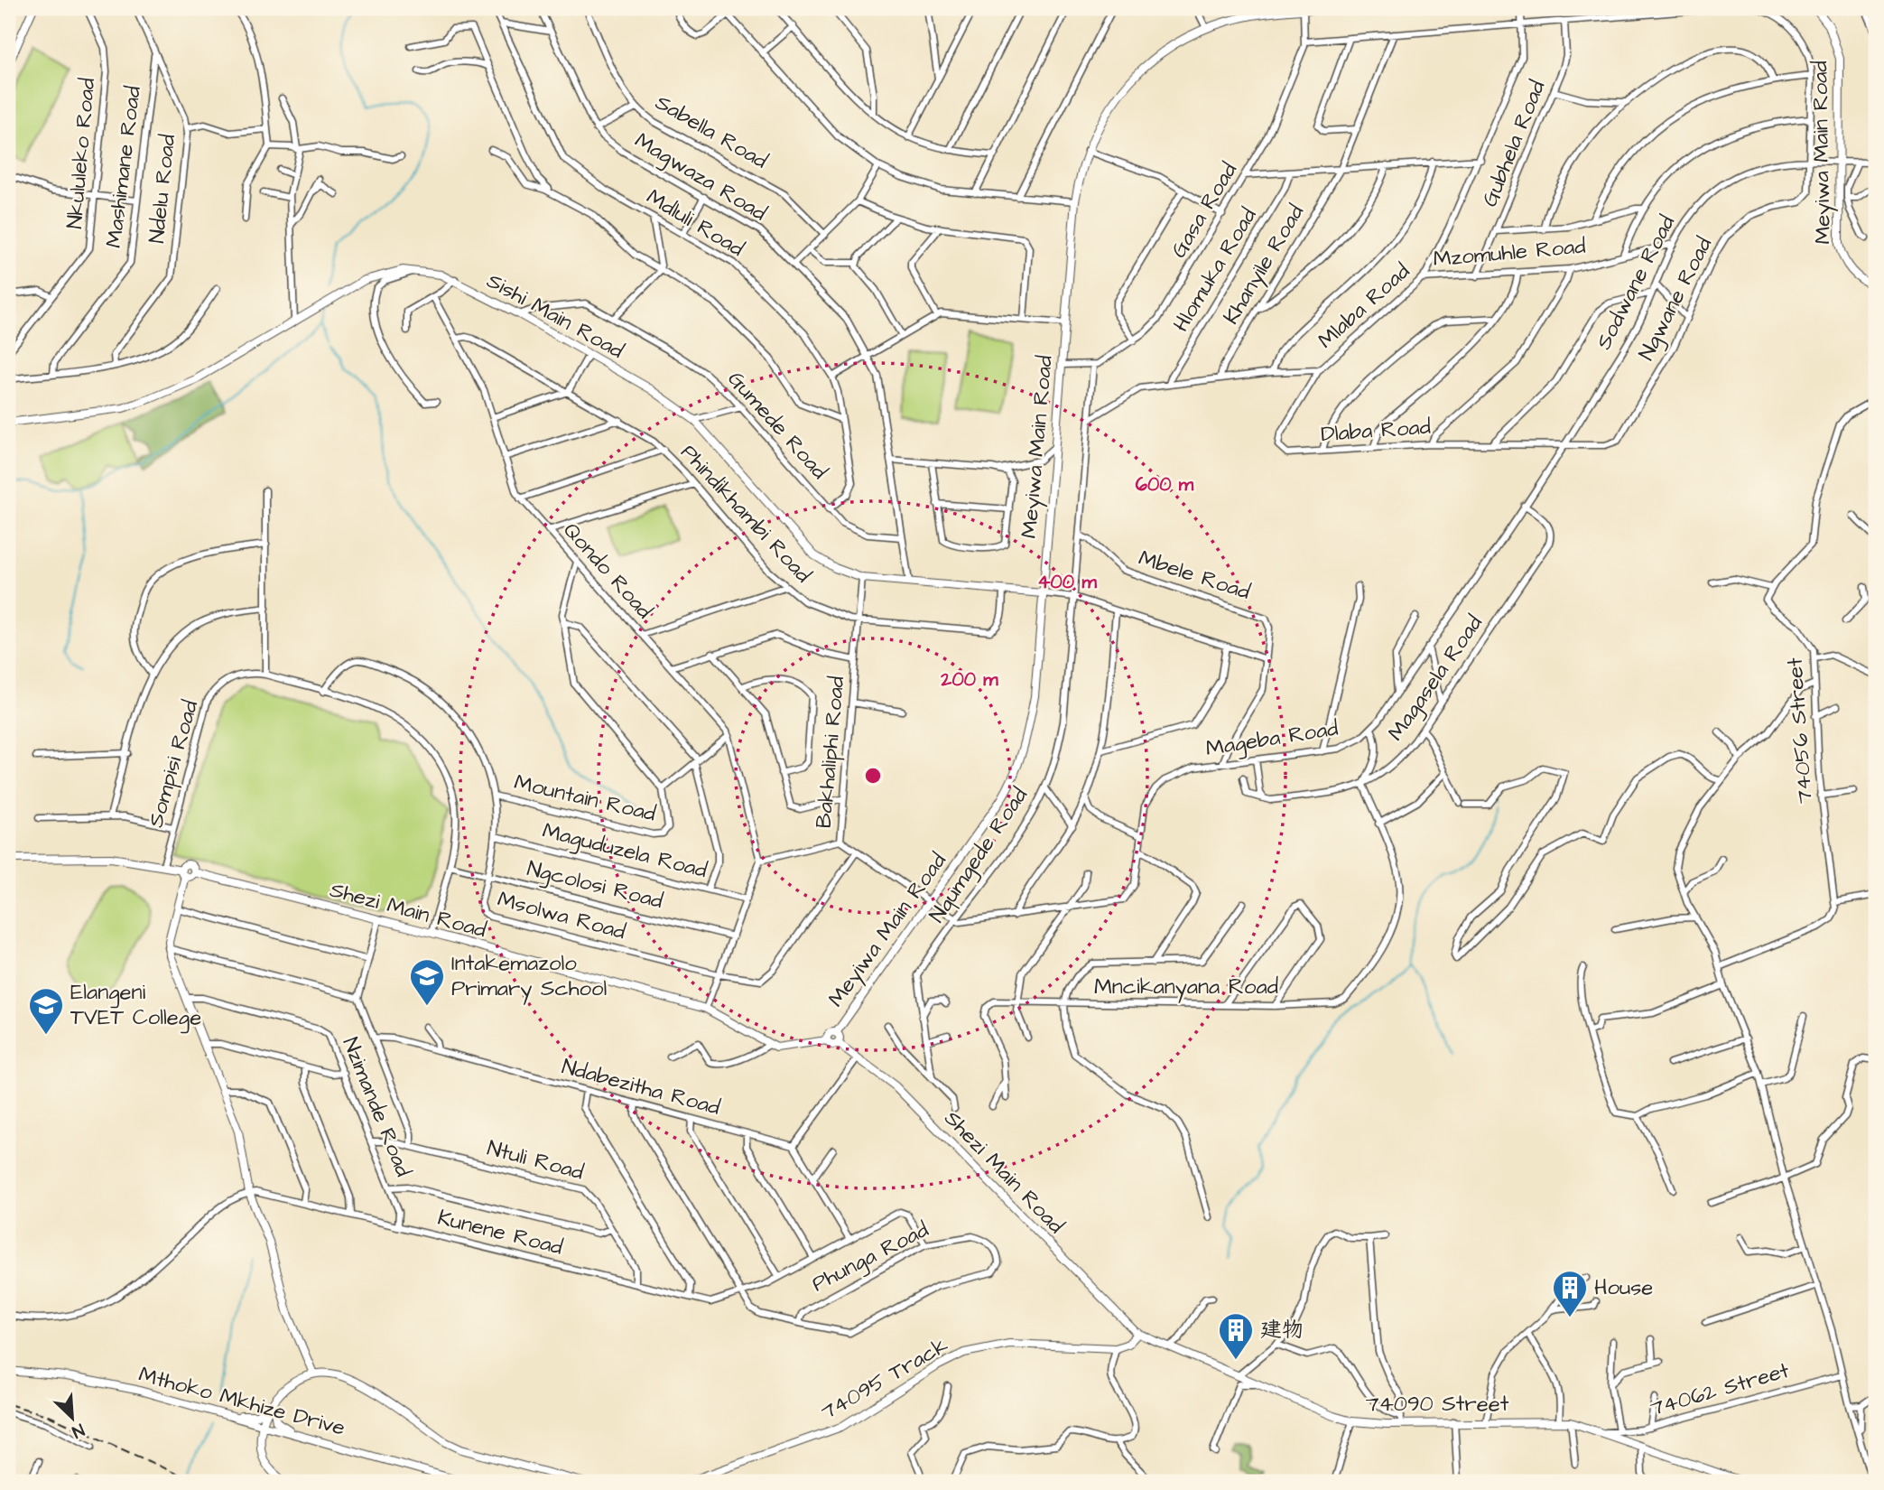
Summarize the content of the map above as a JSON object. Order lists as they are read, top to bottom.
{
  "streets": {
    "street": [
      "Sabella Road",
      "Gubhela Road",
      "Meyiwa Main Road",
      "Nkululeko Road",
      "Mashimane Road",
      "Magwaza Road",
      "Ndelu Road",
      "Gasa Road",
      "Mdluli Road",
      "Mzomuhle Road",
      "Khanyile Road",
      "Hlomuka Road",
      "Sodwane Road",
      "Ngwane Road",
      "Mlaba Road",
      "Sishi Main Road",
      "Gumede Road",
      "Dlaba Road",
      "Phindikhambi Road",
      "Qondo Road",
      "Mbele Road",
      "Magasela Road",
      "74056 Street",
      "Mageba Road",
      "Bakhaliphi Road",
      "Sompisi Road",
      "Mountain Road",
      "Maguduzela Road",
      "Nqumgede Road",
      "Ngcolosi Road",
      "Shezi Main Road",
      "Msolwa Road",
      "Mncikanyana Road",
      "Ndabezitha Road",
      "Nzimande Road",
      "Ntuli Road",
      "Kunene Road",
      "Phunga Road",
      "74095 Track",
      "74062 Street",
      "Mthoko Mkhize Drive",
      "74090 Street"
    ]
  },
  "crossings": [
    ["Gubhela Road", "Mzomuhle Road"],
    ["Meyiwa Main Road", "Gasa Road"],
    ["Meyiwa Main Road", "Sodwane Road"],
    ["Meyiwa Main Road", "Sishi Main Road"],
    ["Meyiwa Main Road", "Shezi Main Road"],
    ["Mashimane Road", "Ndelu Road"],
    ["Magwaza Road", "Sishi Main Road"],
    ["Magwaza Road", "Gumede Road"],
    ["Gasa Road", "Nqumgede Road"],
    ["Mdluli Road", "Gumede Road"],
    ["Mzomuhle Road", "Sodwane Road"],
    ["Mzomuhle Road", "Mlaba Road"],
    ["Khanyile Road", "Mlaba Road"],
    ["Hlomuka Road", "Mlaba Road"],
    ["Sodwane Road", "Ngwane Road"],
    ["Sodwane Road", "Dlaba Road"],
    ["Sodwane Road", "Mageba Road"],
    ["Ngwane Road", "Dlaba Road"],
    ["Ngwane Road", "Mageba Road"],
    ["Mlaba Road", "Dlaba Road"],
    ["Mlaba Road", "Nqumgede Road"],
    ["Sishi Main Road", "Gumede Road"],
    ["Sishi Main Road", "Phindikhambi Road"],
    ["Sishi Main Road", "Bakhaliphi Road"],
    ["Dlaba Road", "Mageba Road"],
    ["Phindikhambi Road", "Qondo Road"],
    ["Phindikhambi Road", "Bakhaliphi Road"],
    ["Qondo Road", "Bakhaliphi Road"],
    ["Qondo Road", "Mountain Road"],
    ["Mbele Road", "Mageba Road"],
    ["Mbele Road", "Nqumgede Road"],
    ["Magasela Road", "Mageba Road"],
    ["Magasela Road", "Mncikanyana Road"],
    ["Mageba Road", "Nqumgede Road"],
    ["Sompisi Road", "Ngcolosi Road"],
    ["Sompisi Road", "Shezi Main Road"],
    ["Sompisi Road", "Msolwa Road"],
    ["Mountain Road", "Msolwa Road"],
    ["Maguduzela Road", "Msolwa Road"],
    ["Ngcolosi Road", "Msolwa Road"],
    ["Shezi Main Road", "74090 Street"],
    ["Nzimande Road", "Ntuli Road"],
    ["Nzimande Road", "Kunene Road"],
    ["Ntuli Road", "Kunene Road"],
    ["Kunene Road", "Phunga Road"],
    ["74062 Street", "74090 Street"]
  ],
  "places": {
    "school or university": ["Intakemazolo Primary School", "Elangeni TVET College"],
    "building": ["House", "建物"]
  },
  "north": "bottom right",
  "rings": ["600 m", "400 m", "200 m"]
}
